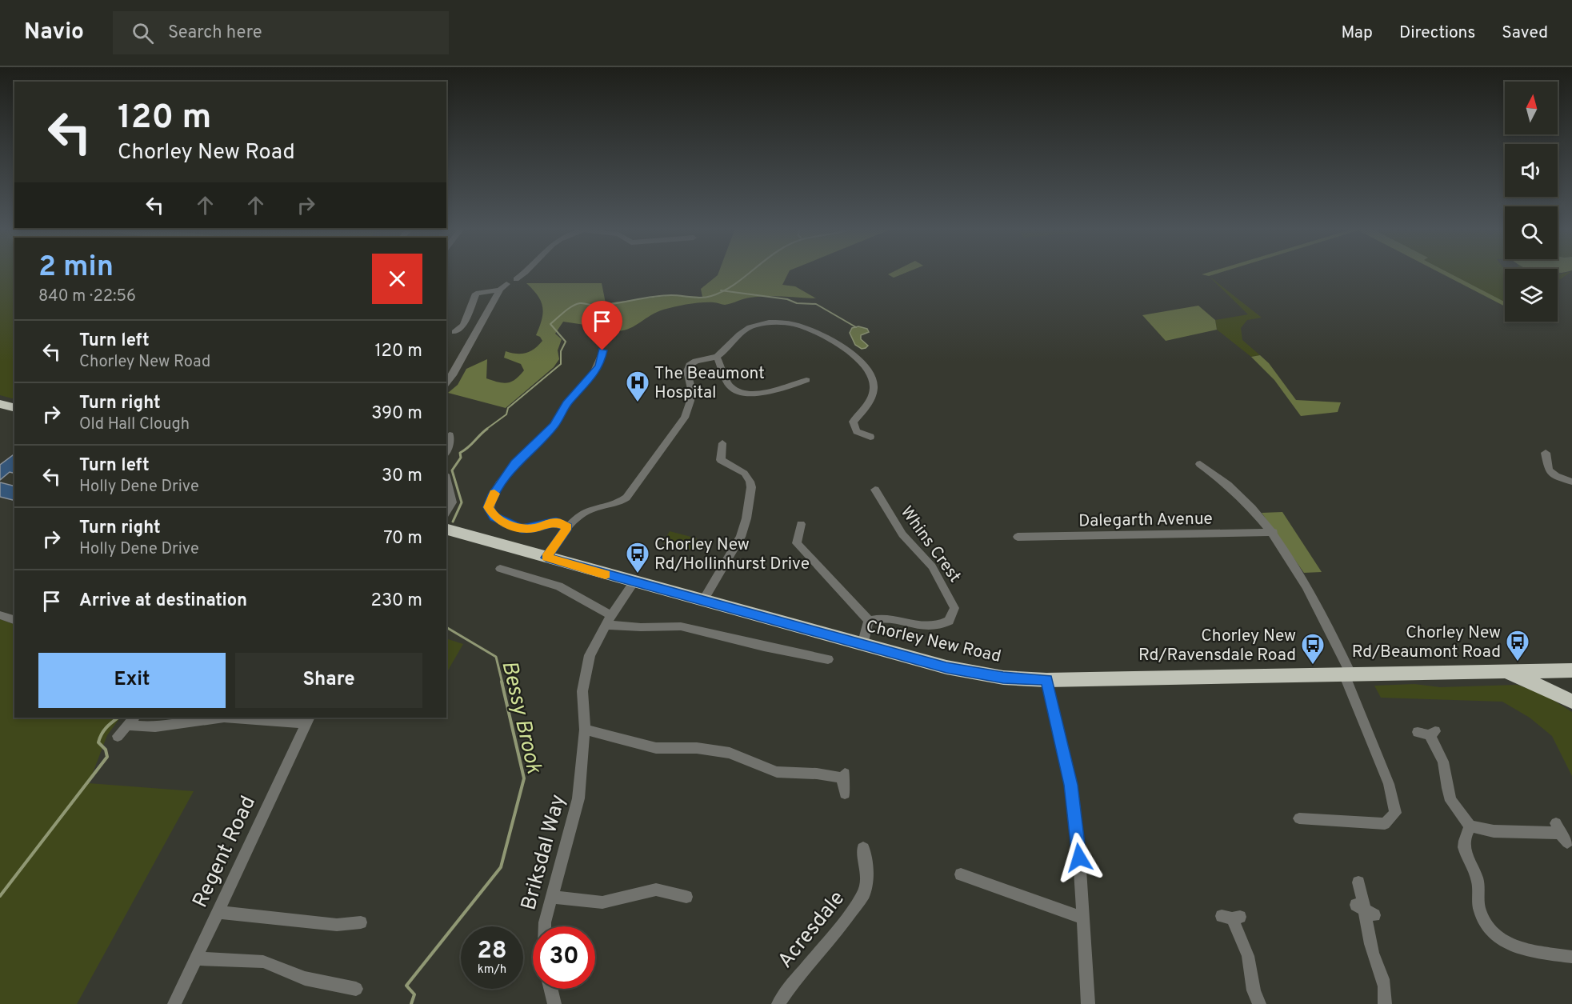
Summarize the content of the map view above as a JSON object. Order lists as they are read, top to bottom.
{
  "streets": {
    "highway": ["Chorley New Road"],
    "street": [
      "Dalegarth Avenue",
      "Whins Crest",
      "Regent Road",
      "Briksdal Way",
      "Acresdale"
    ]
  },
  "crossings": [
    ["Chorley New Road", "Briksdal Way"]
  ],
  "water": ["Bessy Brook"],
  "places": {
    "hospital": ["The Beaumont Hospital"],
    "bus stop": ["Chorley New Rd/Hollinhurst Drive", "Chorley New Rd/Beaumont Road", "Chorley New Rd/Ravensdale Road"]
  },
  "north": "top",
  "page": {
    "header": "Navio",
    "search": "Search here",
    "nav": ["Map", "Directions", "Saved"],
    "turn": ["120 m", "Chorley New Road"],
    "heading": ["2 min", "840 m · 22:56"],
    "list": [
      {
        "name": "Turn left",
        "note": "Chorley New Road",
        "value": "120 m"
      },
      {
        "name": "Turn right",
        "note": "Old Hall Clough",
        "value": "390 m"
      },
      {
        "name": "Turn left",
        "note": "Holly Dene Drive",
        "value": "30 m"
      },
      {
        "name": "Turn right",
        "note": "Holly Dene Drive",
        "value": "70 m"
      },
      {
        "name": "Arrive at destination",
        "value": "230 m"
      }
    ],
    "buttons": ["Exit", "Share"],
    "speed": "28 km/h",
    "limit": "30"
  }
}
